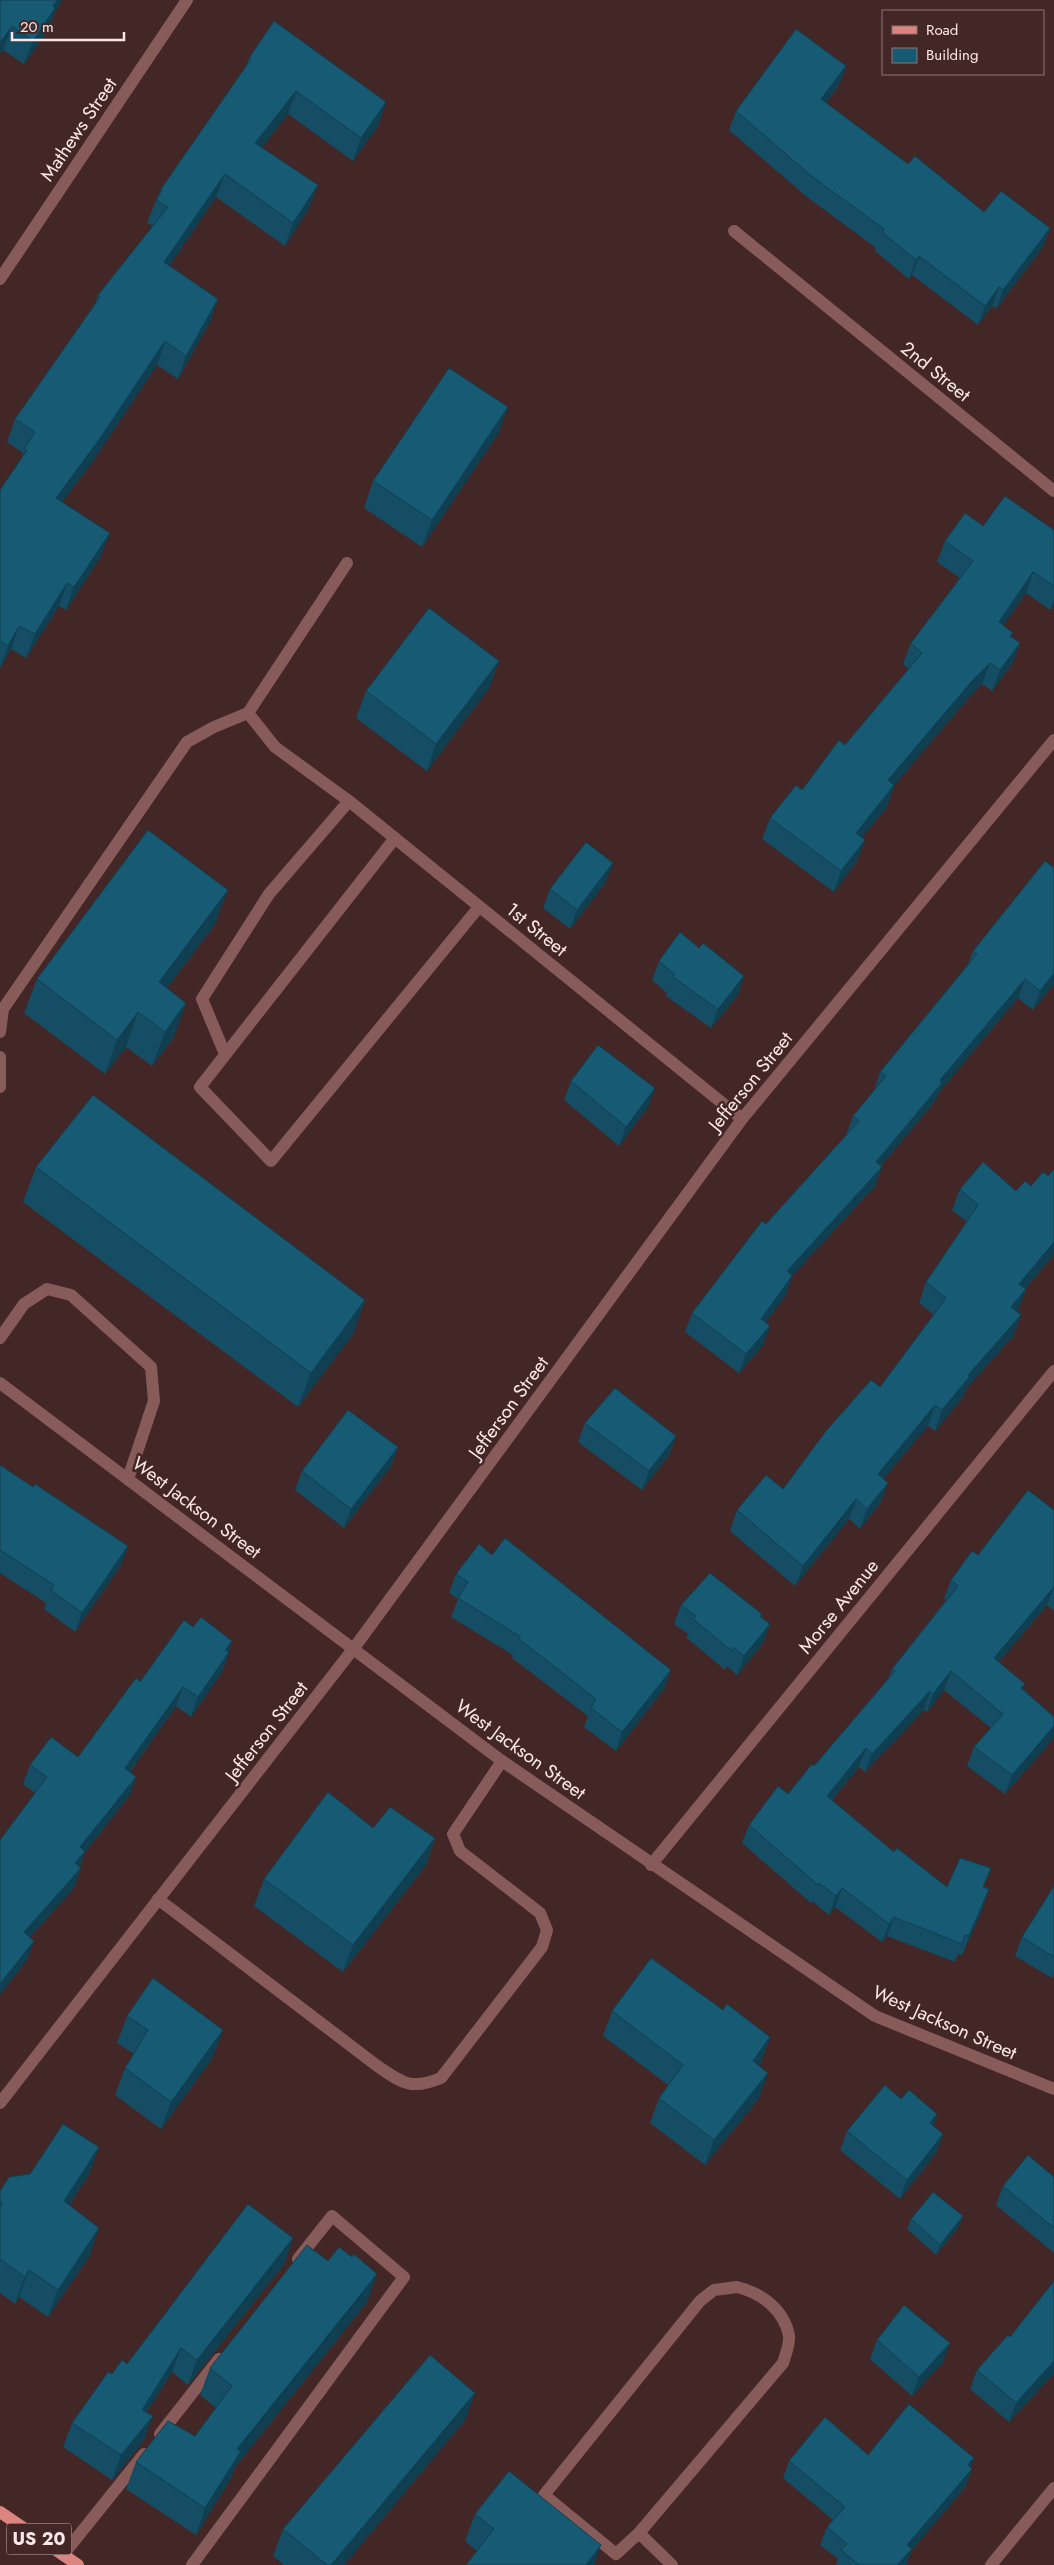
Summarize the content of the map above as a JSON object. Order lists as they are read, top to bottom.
{
  "streets": {
    "main road": ["US 20"],
    "street": [
      "Mathews Street",
      "2nd Street",
      "1st Street",
      "Jefferson Street",
      "West Jackson Street",
      "Morse Avenue"
    ]
  },
  "crossings": [
    ["1st Street", "Jefferson Street"],
    ["Jefferson Street", "West Jackson Street"],
    ["West Jackson Street", "Morse Avenue"]
  ],
  "legend": ["Road", "Building"],
  "scale_bar": "20 m"
}
